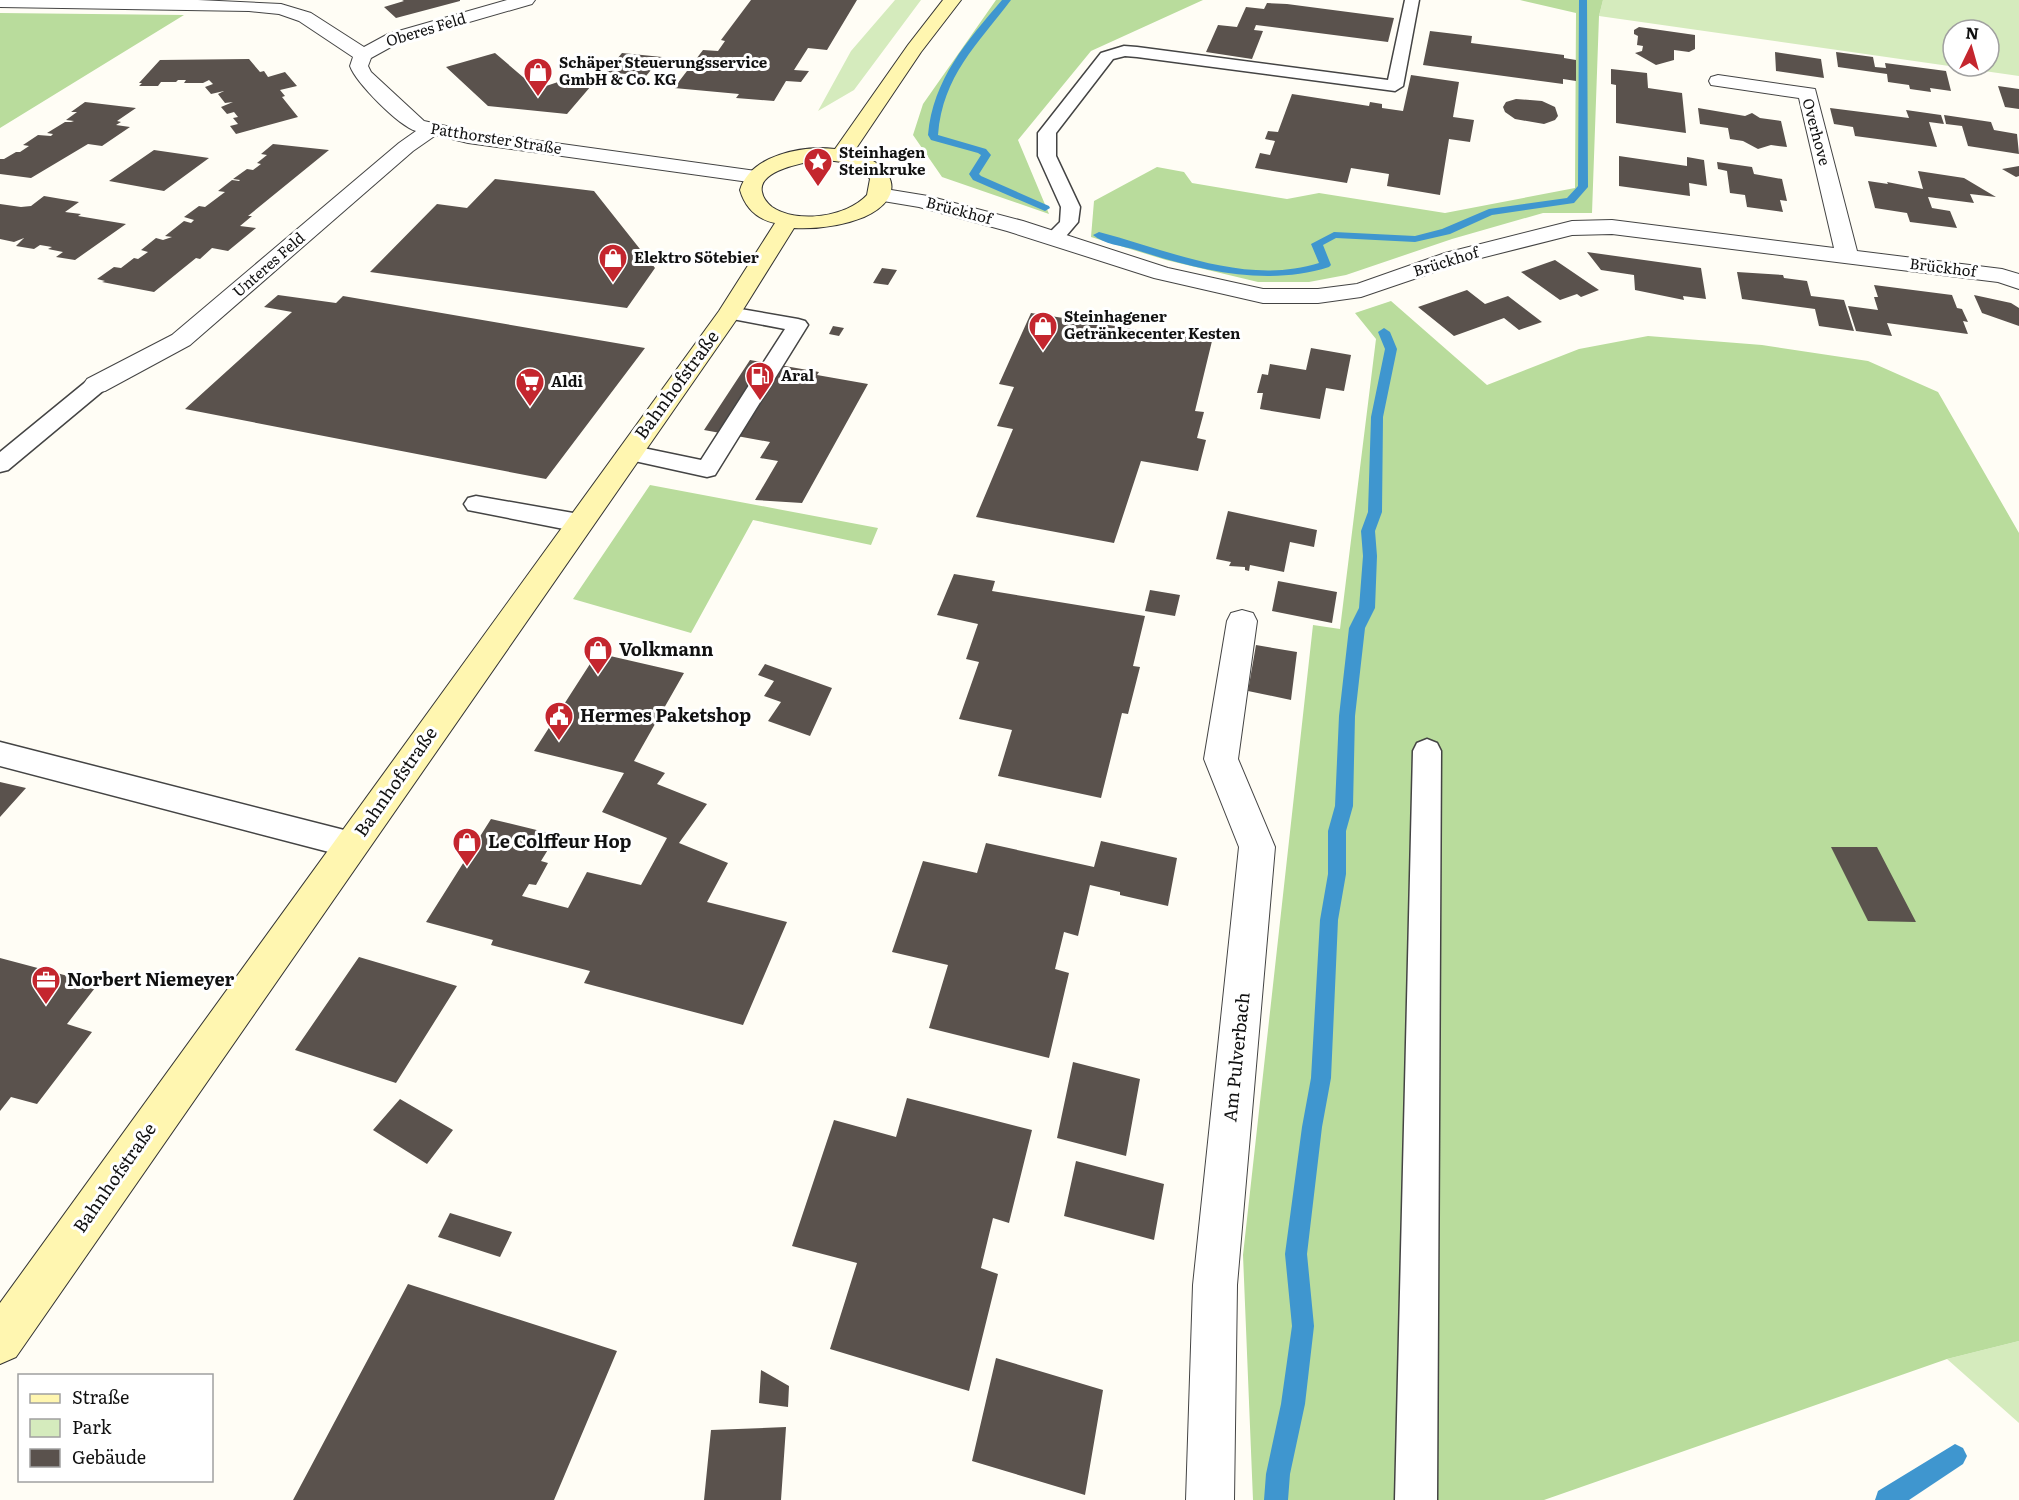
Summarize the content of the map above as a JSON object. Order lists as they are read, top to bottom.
{
  "streets": {
    "street": [
      "Oberes Feld",
      "Overhove",
      "Patthorster Straße",
      "Brückhof",
      "Unteres Feld",
      "Bahnhofstraße",
      "Am Pulverbach"
    ]
  },
  "crossings": [
    ["Oberes Feld", "Patthorster Straße"],
    ["Overhove", "Brückhof"],
    ["Patthorster Straße", "Unteres Feld"]
  ],
  "places": {
    "shop": [
      "Schäper Steuerungsservice GmbH & Co. KG",
      "Elektro Sötebier",
      "Steinhagener Getränkecenter Kesten",
      "Volkmann",
      "Le Colffeur Hop"
    ],
    "place": ["Steinhagen Steinkruke"],
    "fuel station": ["Aral"],
    "supermarket": ["Aldi"],
    "public building": ["Hermes Paketshop"],
    "office": ["Norbert Niemeyer"]
  },
  "legend": ["Straße", "Park", "Gebäude"],
  "north": "top"
}
